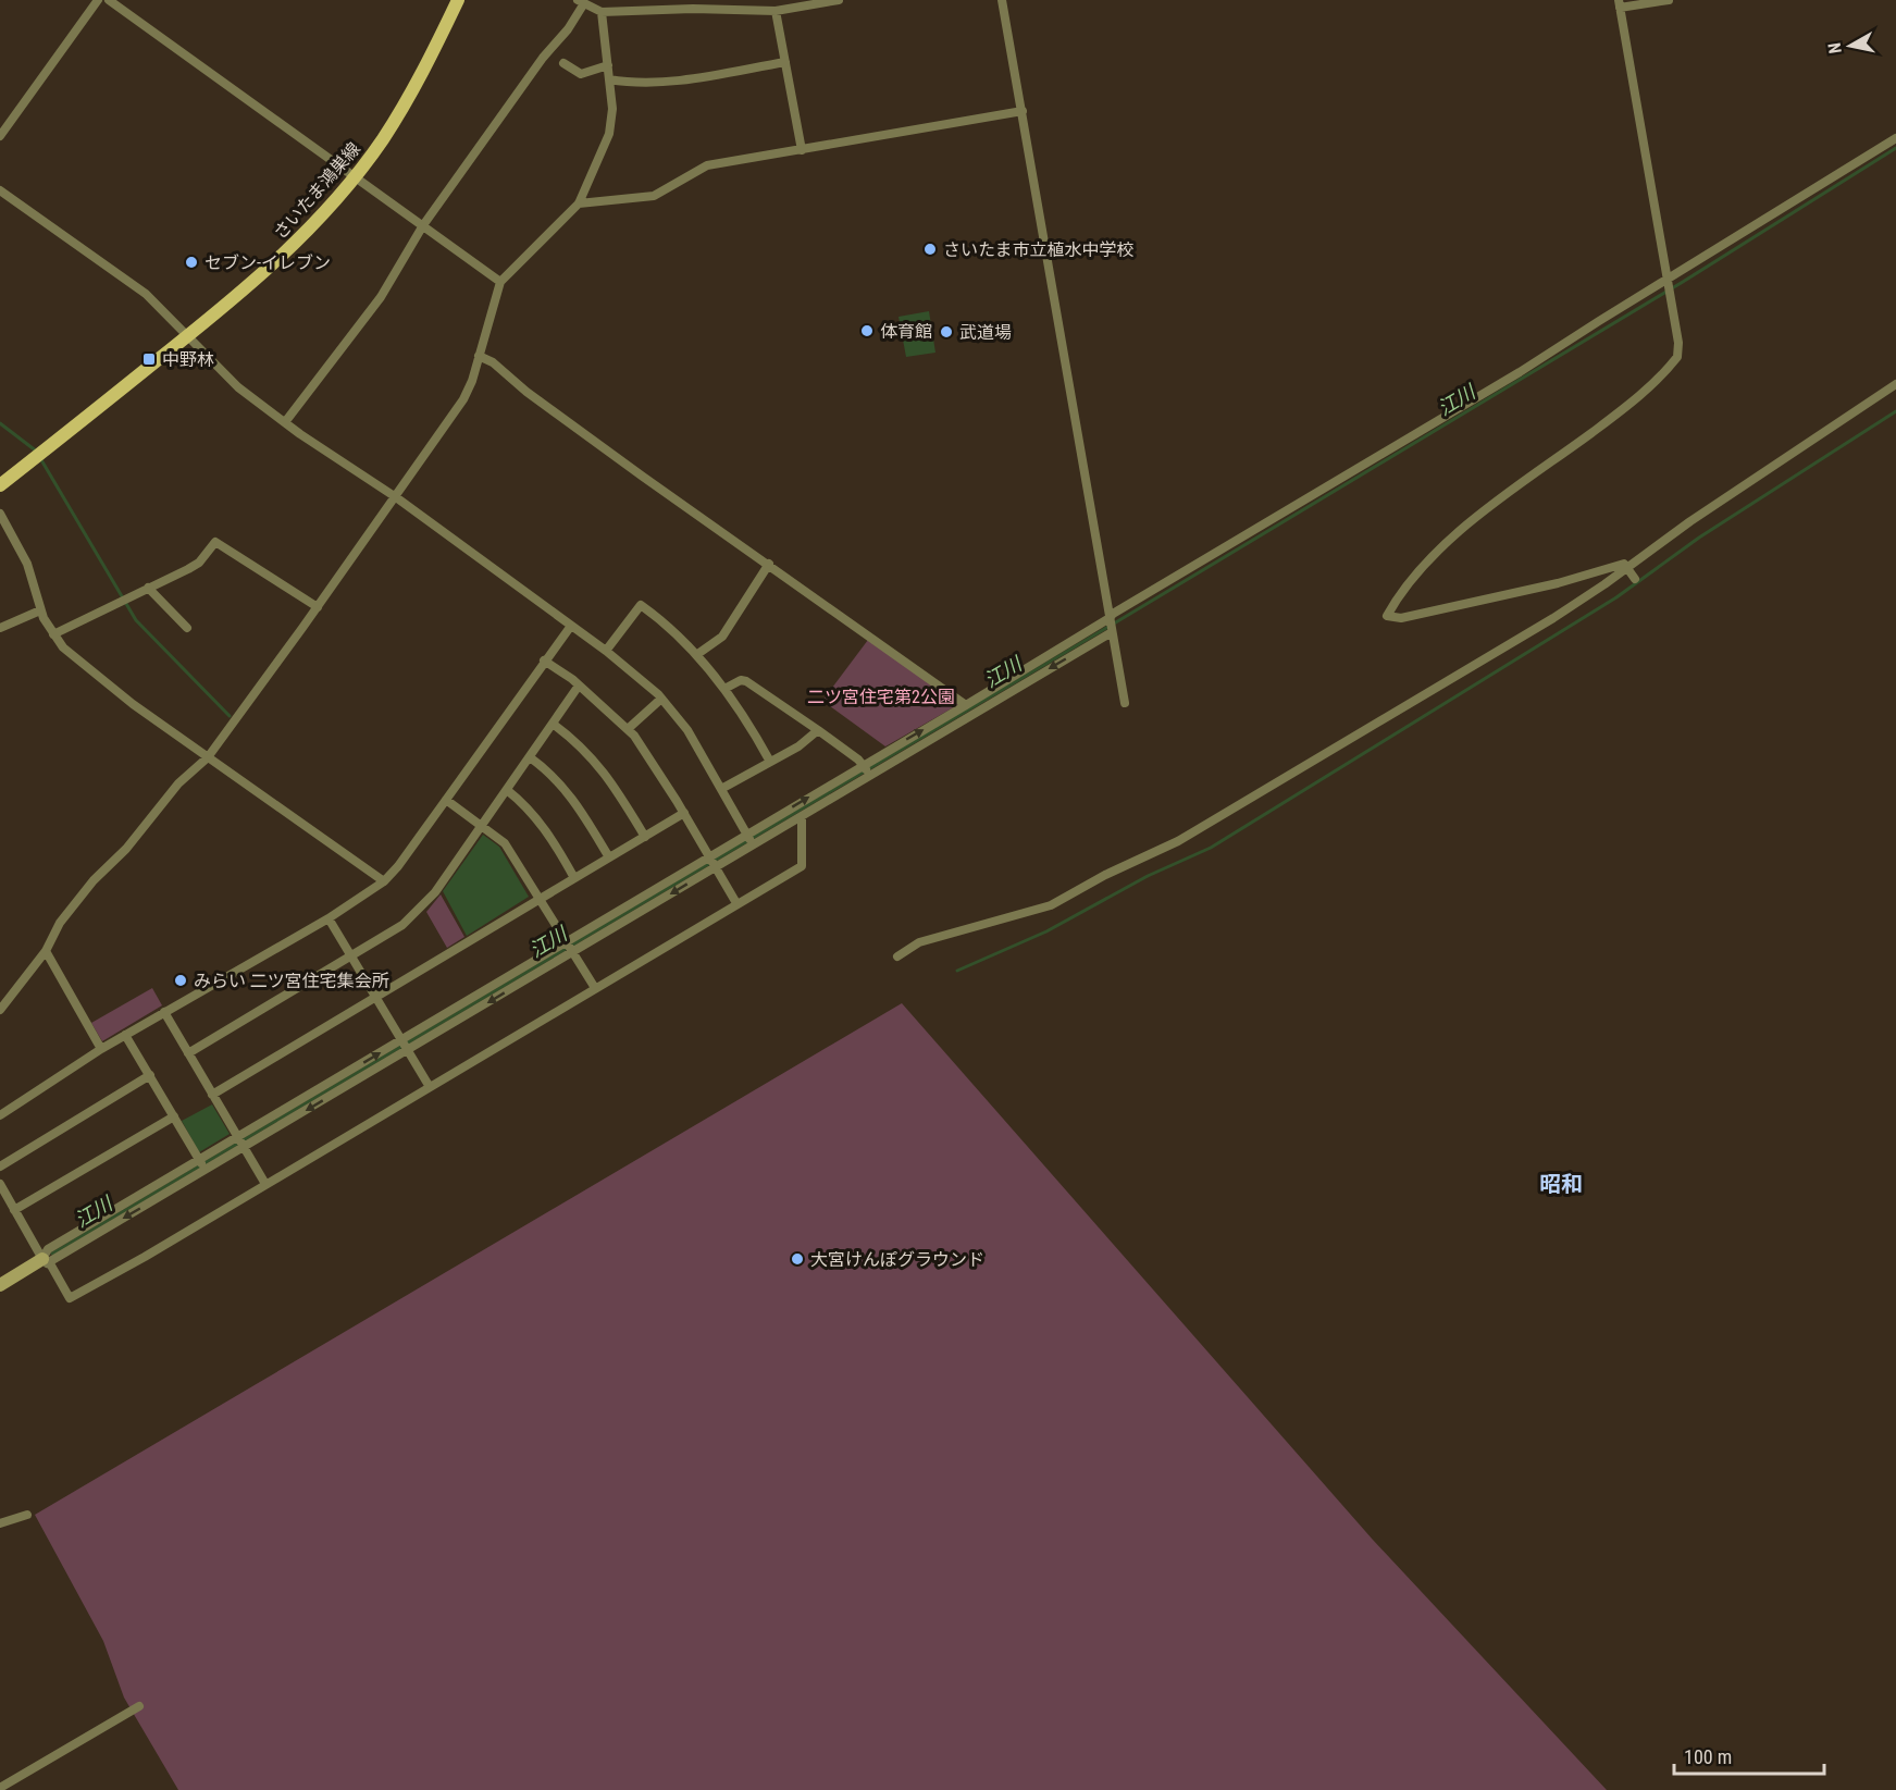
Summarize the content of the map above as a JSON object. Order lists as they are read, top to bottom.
{
  "streets": {
    "main road": ["さいたま鴻巣線"]
  },
  "districts": ["昭和"],
  "water": ["江川"],
  "parks": ["二ツ宮住宅第2公園"],
  "places": {
    "other": [
      "さいたま市立植水中学校",
      "セブン-イレブン",
      "体育館",
      "武道場",
      "みらい 二ツ宮住宅集会所",
      "大宮けんぽグラウンド"
    ],
    "transit": ["中野林"]
  },
  "scale_bar": "100 m",
  "north": "left"
}
